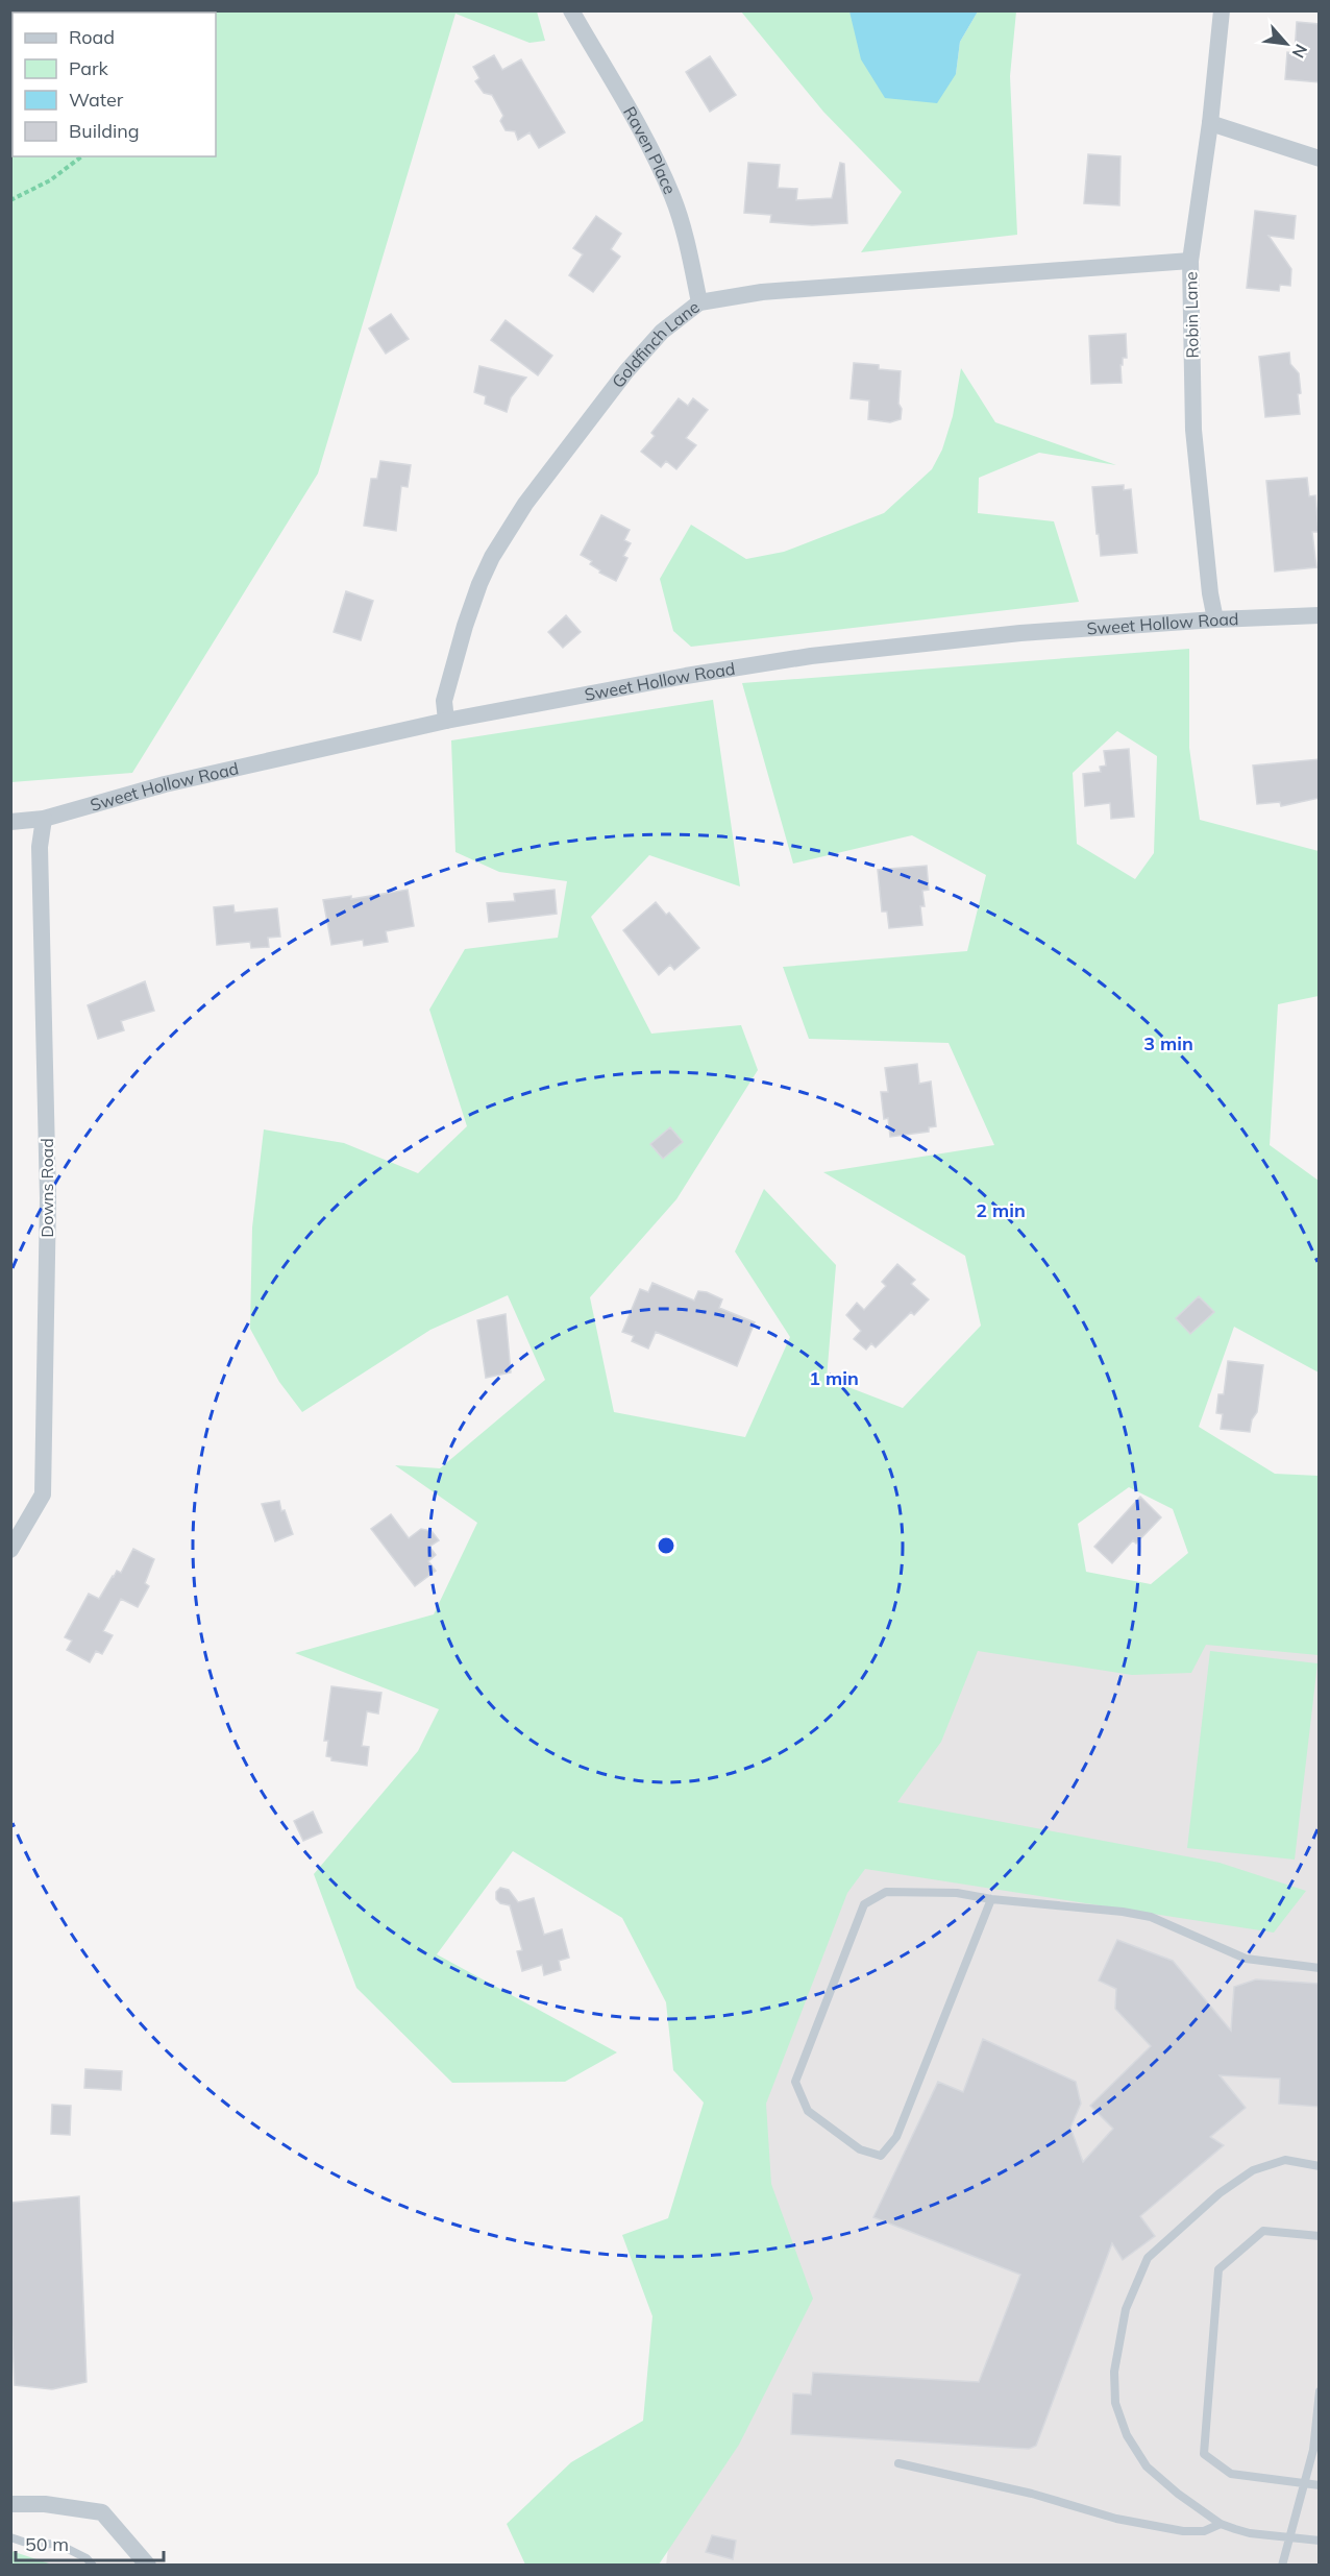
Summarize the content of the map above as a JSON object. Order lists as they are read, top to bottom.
{
  "streets": {
    "street": [
      "Raven Place",
      "Robin Lane",
      "Goldfinch Lane",
      "Sweet Hollow Road",
      "Downs Road"
    ]
  },
  "crossings": [
    ["Raven Place", "Goldfinch Lane"],
    ["Robin Lane", "Goldfinch Lane"],
    ["Robin Lane", "Sweet Hollow Road"],
    ["Goldfinch Lane", "Sweet Hollow Road"],
    ["Sweet Hollow Road", "Downs Road"]
  ],
  "legend": [
    "Road",
    "Park",
    "Water",
    "Building"
  ],
  "scale_bar": "50 m",
  "north": "bottom right",
  "rings": ["3 min", "2 min", "1 min"]
}
